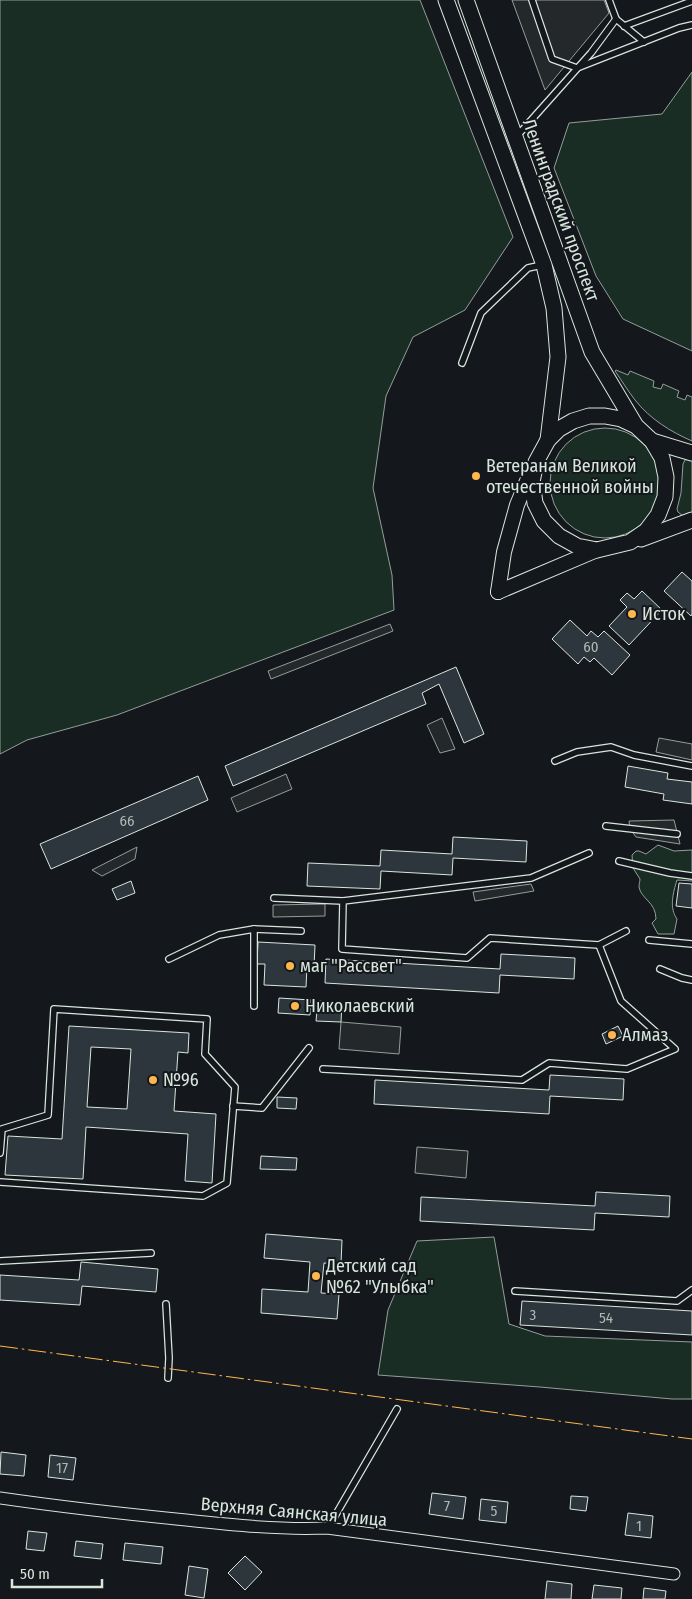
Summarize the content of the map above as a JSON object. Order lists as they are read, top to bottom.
{
  "streets": {
    "main road": ["Ленинградский проспект"],
    "street": ["Верхняя Саянская улица"]
  },
  "places": [
    "Ветеранам Великой отечественной войны",
    "Исток",
    "маг \"Рассвет\"",
    "Николаевский",
    "Алмаз",
    "№96",
    "Детский сад №62 \"Улыбка\""
  ],
  "house_numbers": [
    "60",
    "66",
    "3",
    "54",
    "17",
    "7",
    "5",
    "1"
  ],
  "scale_bar": "50 m"
}
